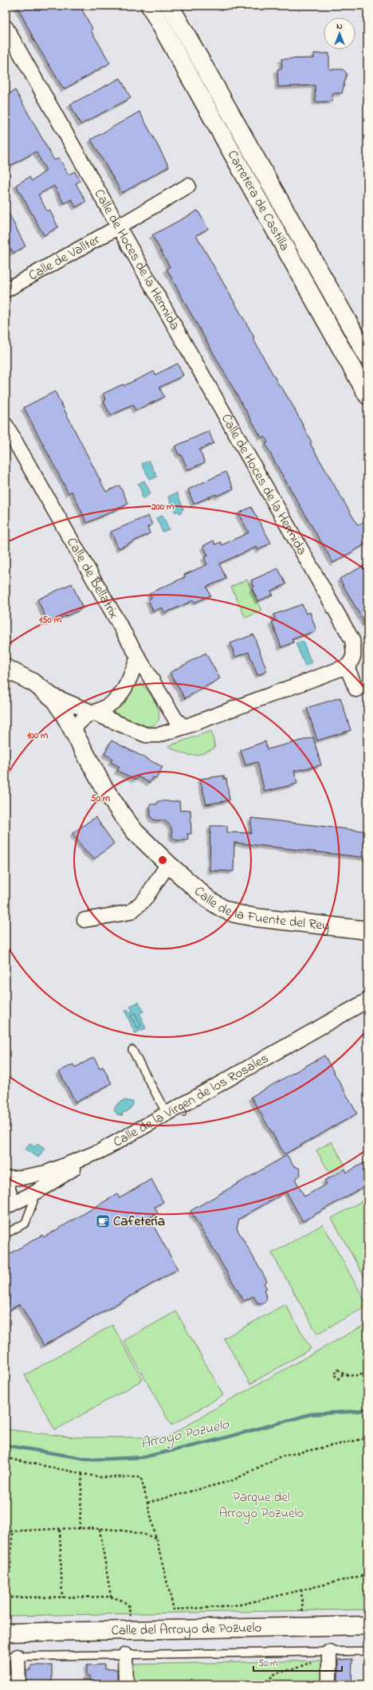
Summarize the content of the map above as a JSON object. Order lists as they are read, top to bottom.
{
  "streets": {
    "main road": ["Carretera de Castilla", "Calle de la Fuente del Rey", "Calle del Arroyo de Pozuelo"],
    "street": [
      "Calle de Vallter",
      "Calle de Hoces de la Hermida",
      "Calle de Bellatrix",
      "Calle de la Virgen de los Rosales"
    ]
  },
  "crossings": [
    ["Calle de Vallter", "Calle de Hoces de la Hermida"]
  ],
  "water": ["Arroyo Pozuelo"],
  "parks": ["Parque del Arroyo Pozuelo"],
  "places": {
    "cafe": ["Cafetería"]
  },
  "scale_bar": "50 m",
  "north": "top",
  "rings": [
    "200 m",
    "150 m",
    "100 m",
    "50 m"
  ]
}
